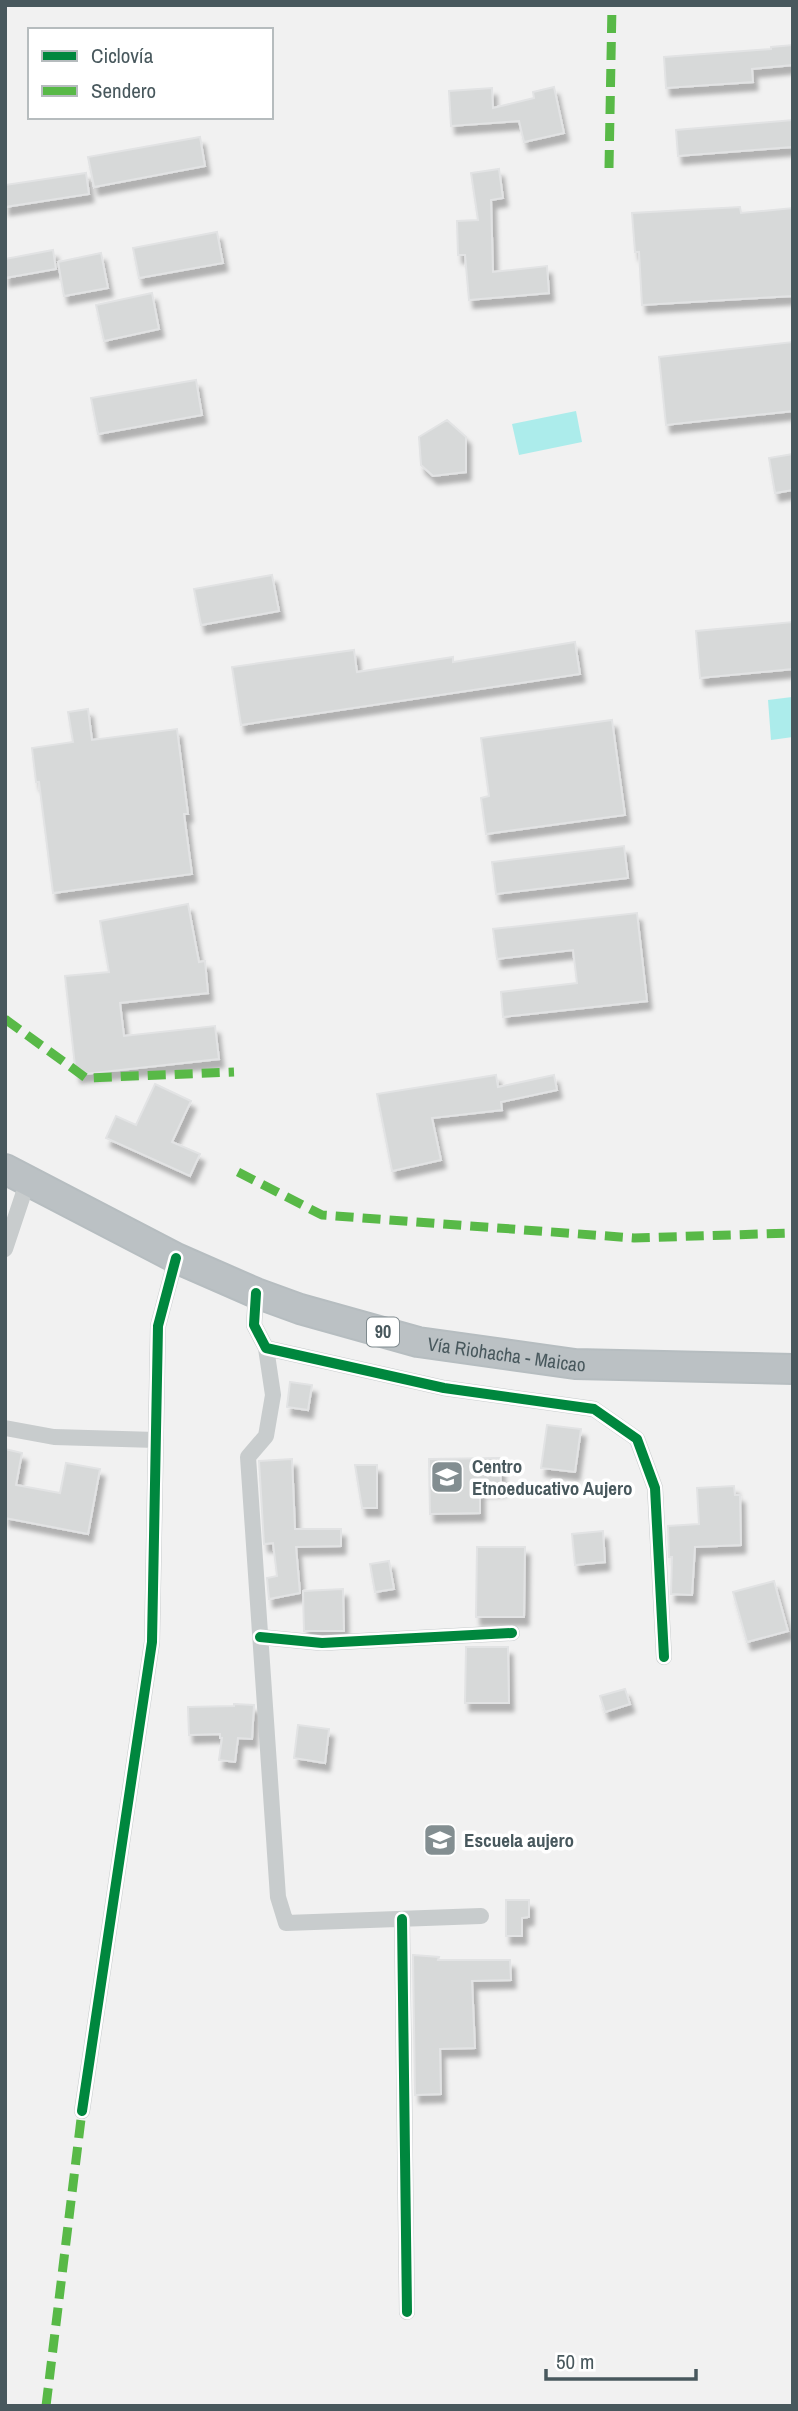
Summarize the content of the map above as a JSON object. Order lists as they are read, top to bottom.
{
  "streets": {
    "highway": ["90", "Vía Riohacha - Maicao"]
  },
  "places": {
    "school or university": ["Centro Etnoeducativo Aujero", "Escuela aujero"]
  },
  "legend": ["Ciclovía", "Sendero"],
  "scale_bar": "50 m"
}
